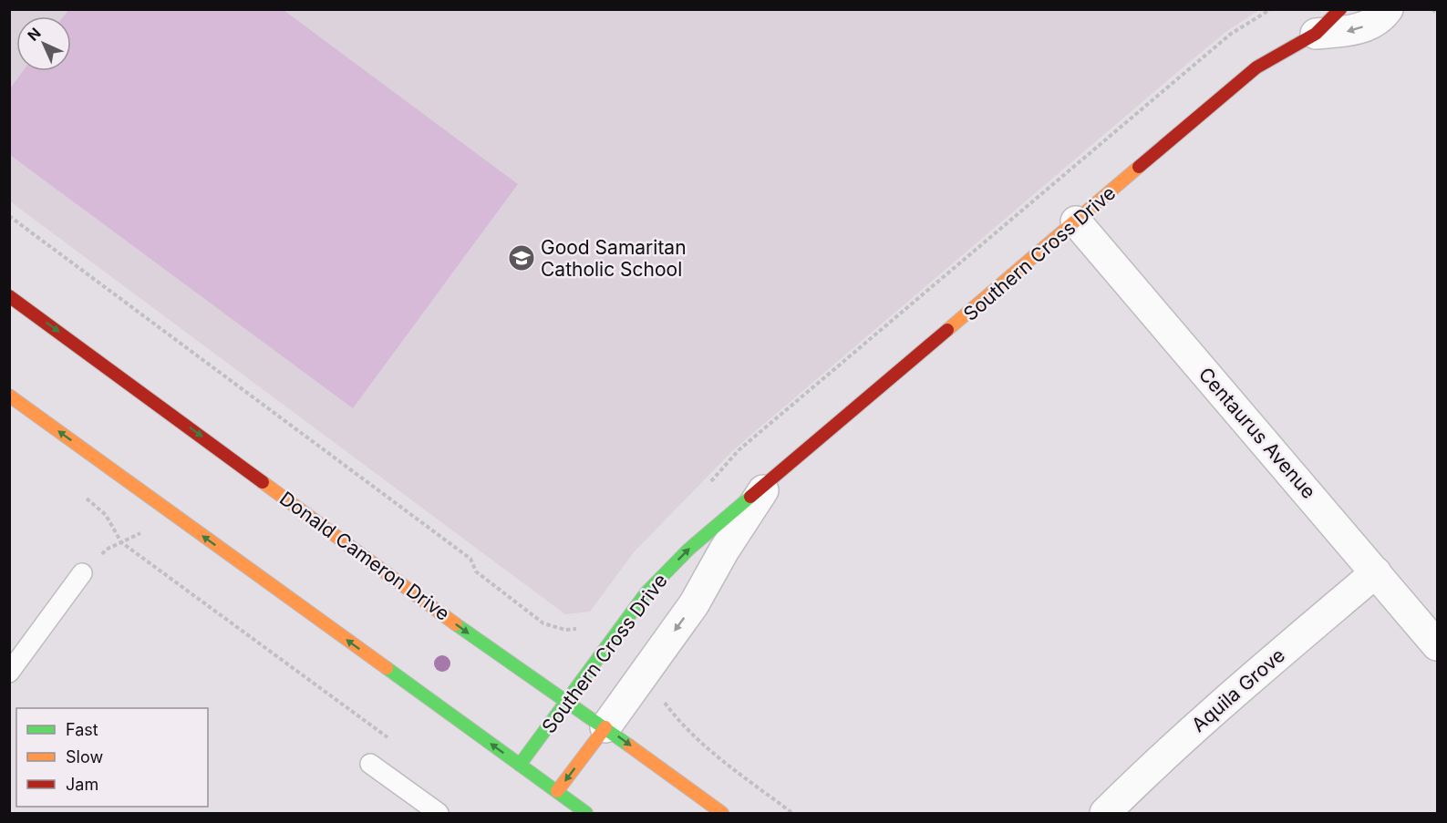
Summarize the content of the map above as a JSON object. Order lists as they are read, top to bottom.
{
  "streets": {
    "street": [
      "Southern Cross Drive",
      "Centaurus Avenue",
      "Donald Cameron Drive",
      "Aquila Grove"
    ]
  },
  "crossings": [
    ["Southern Cross Drive", "Centaurus Avenue"],
    ["Southern Cross Drive", "Donald Cameron Drive"],
    ["Centaurus Avenue", "Aquila Grove"]
  ],
  "places": {
    "school or university": ["Good Samaritan Catholic School"]
  },
  "legend": ["Fast", "Slow", "Jam"],
  "north": "top left"
}
